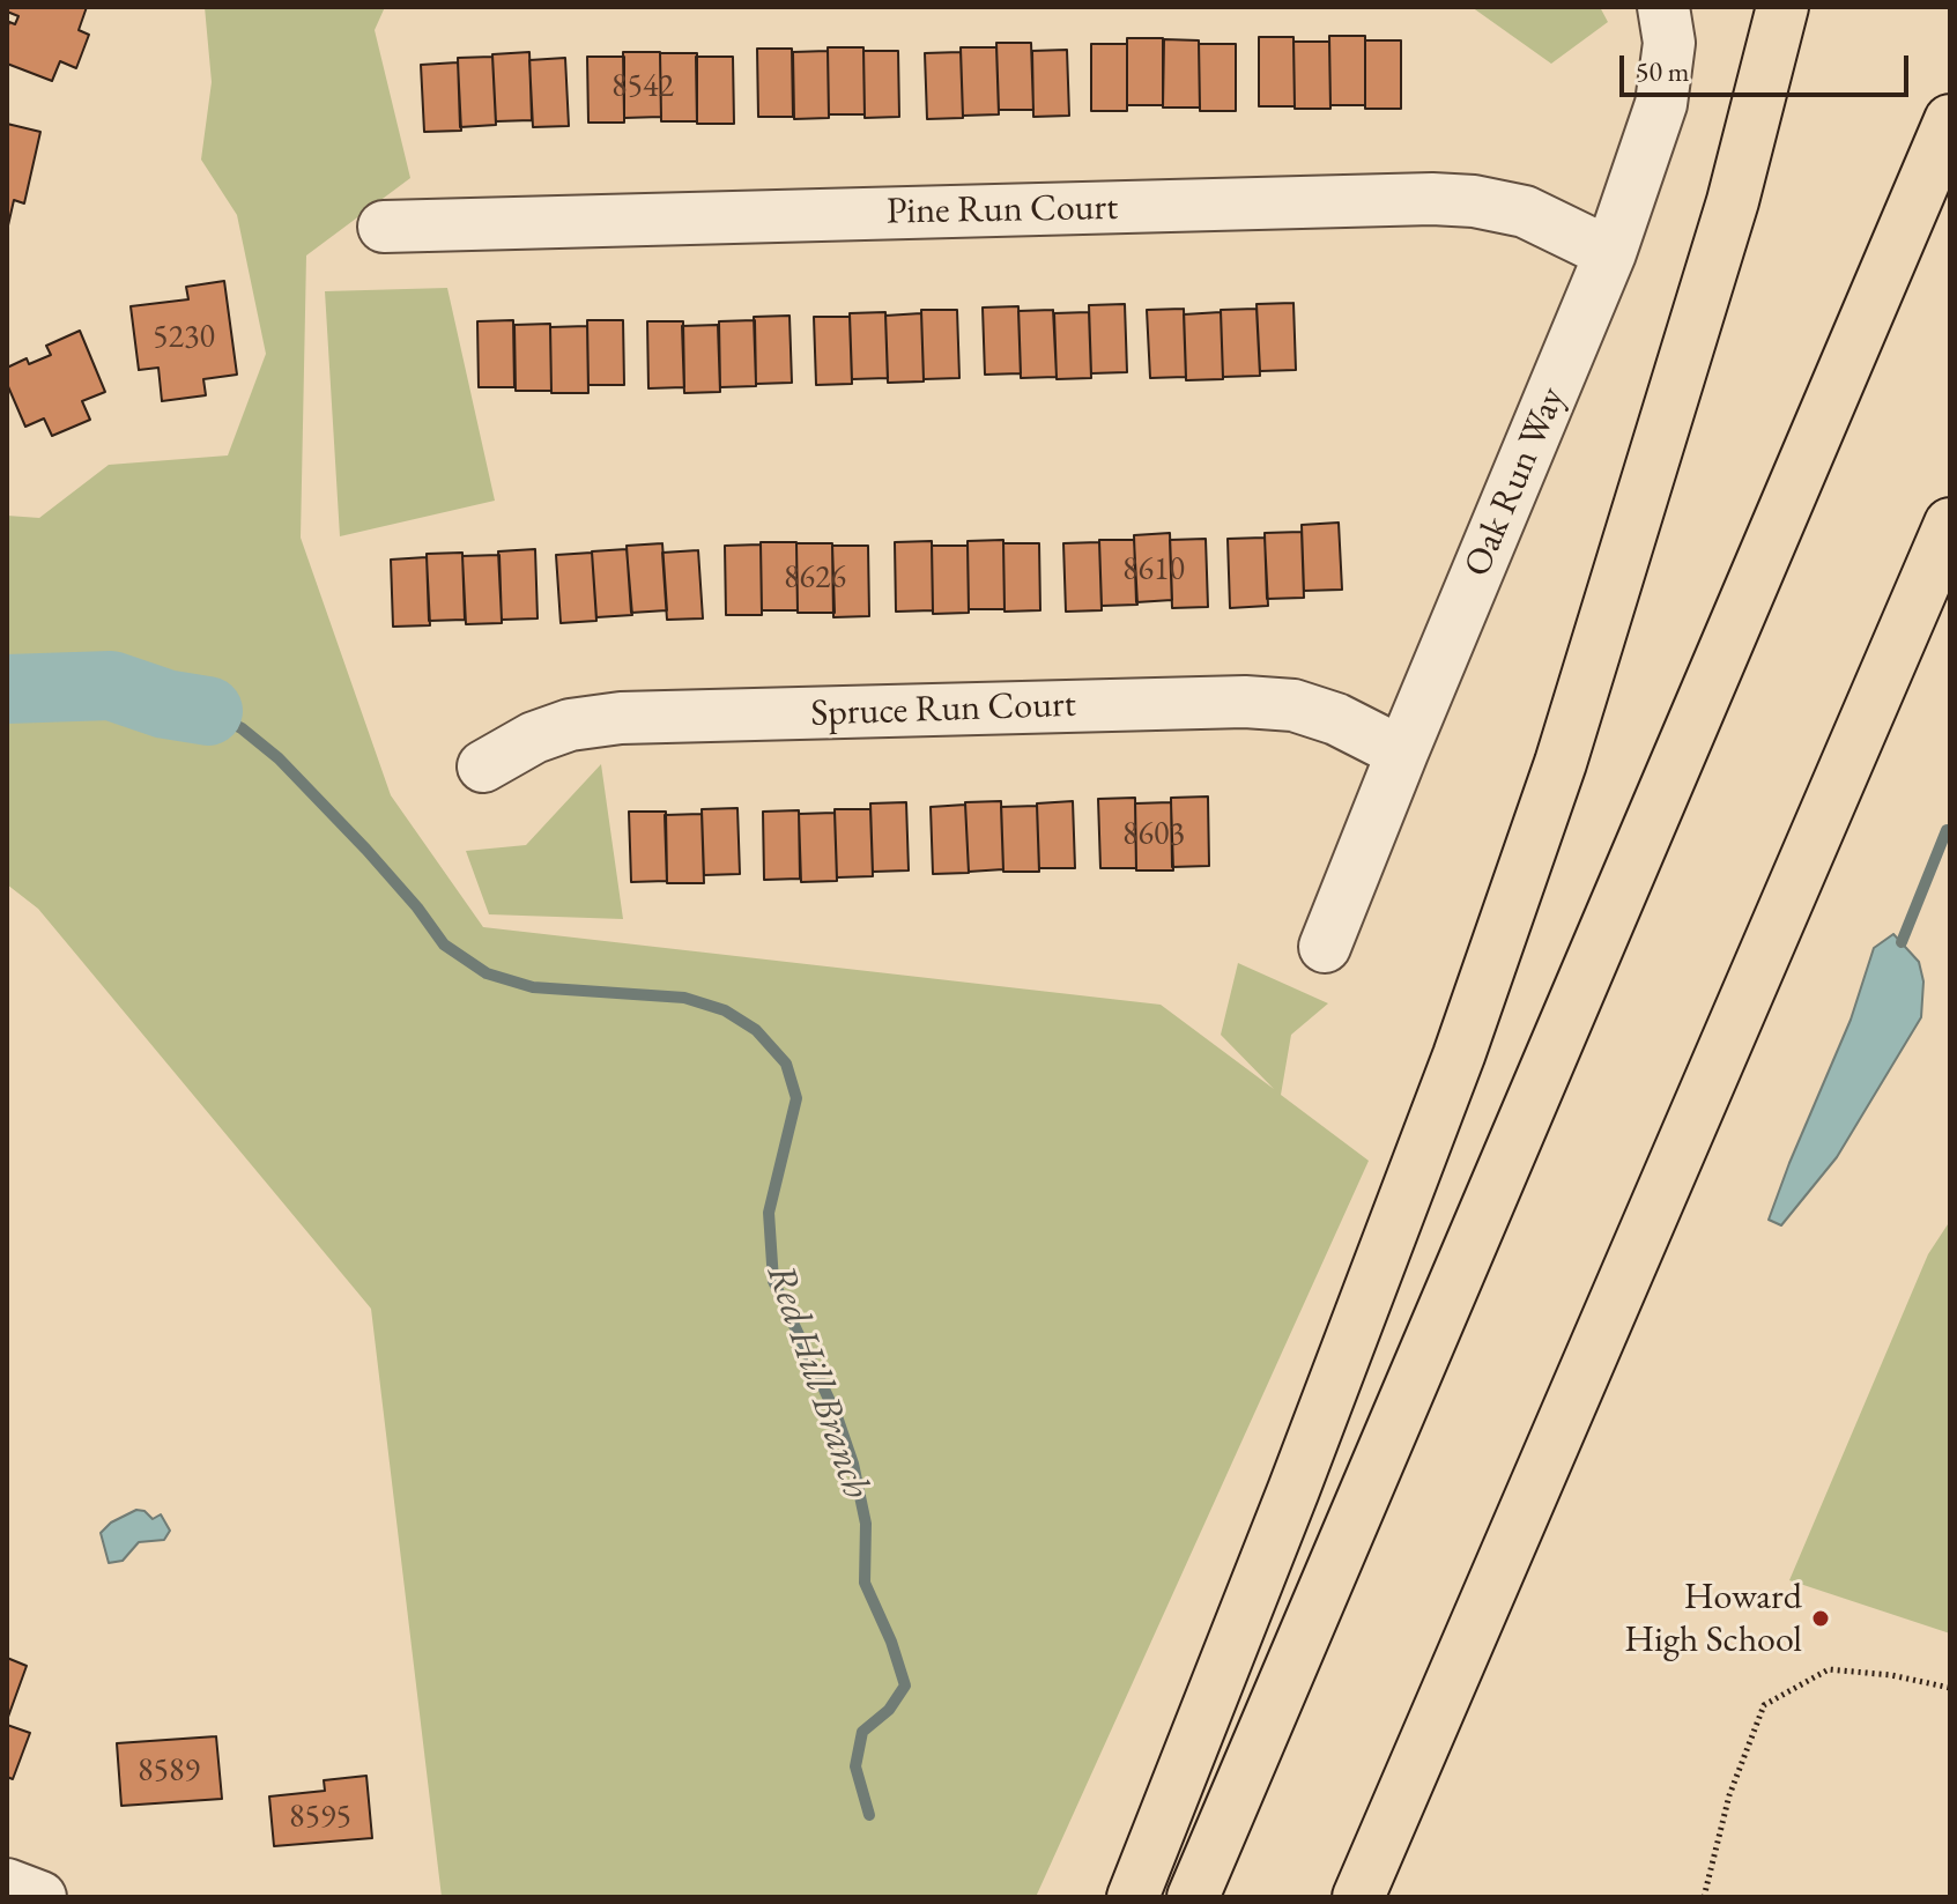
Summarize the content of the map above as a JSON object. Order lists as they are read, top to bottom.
{
  "streets": {
    "street": ["Pine Run Court", "Oak Run Way", "Spruce Run Court"]
  },
  "crossings": [
    ["Pine Run Court", "Oak Run Way"],
    ["Oak Run Way", "Spruce Run Court"]
  ],
  "water": ["Red Hill Branch"],
  "places": ["Howard High School"],
  "house_numbers": [
    "8542",
    "5230",
    "8610",
    "8626",
    "8603",
    "8589",
    "8595"
  ],
  "scale_bar": "50 m"
}
